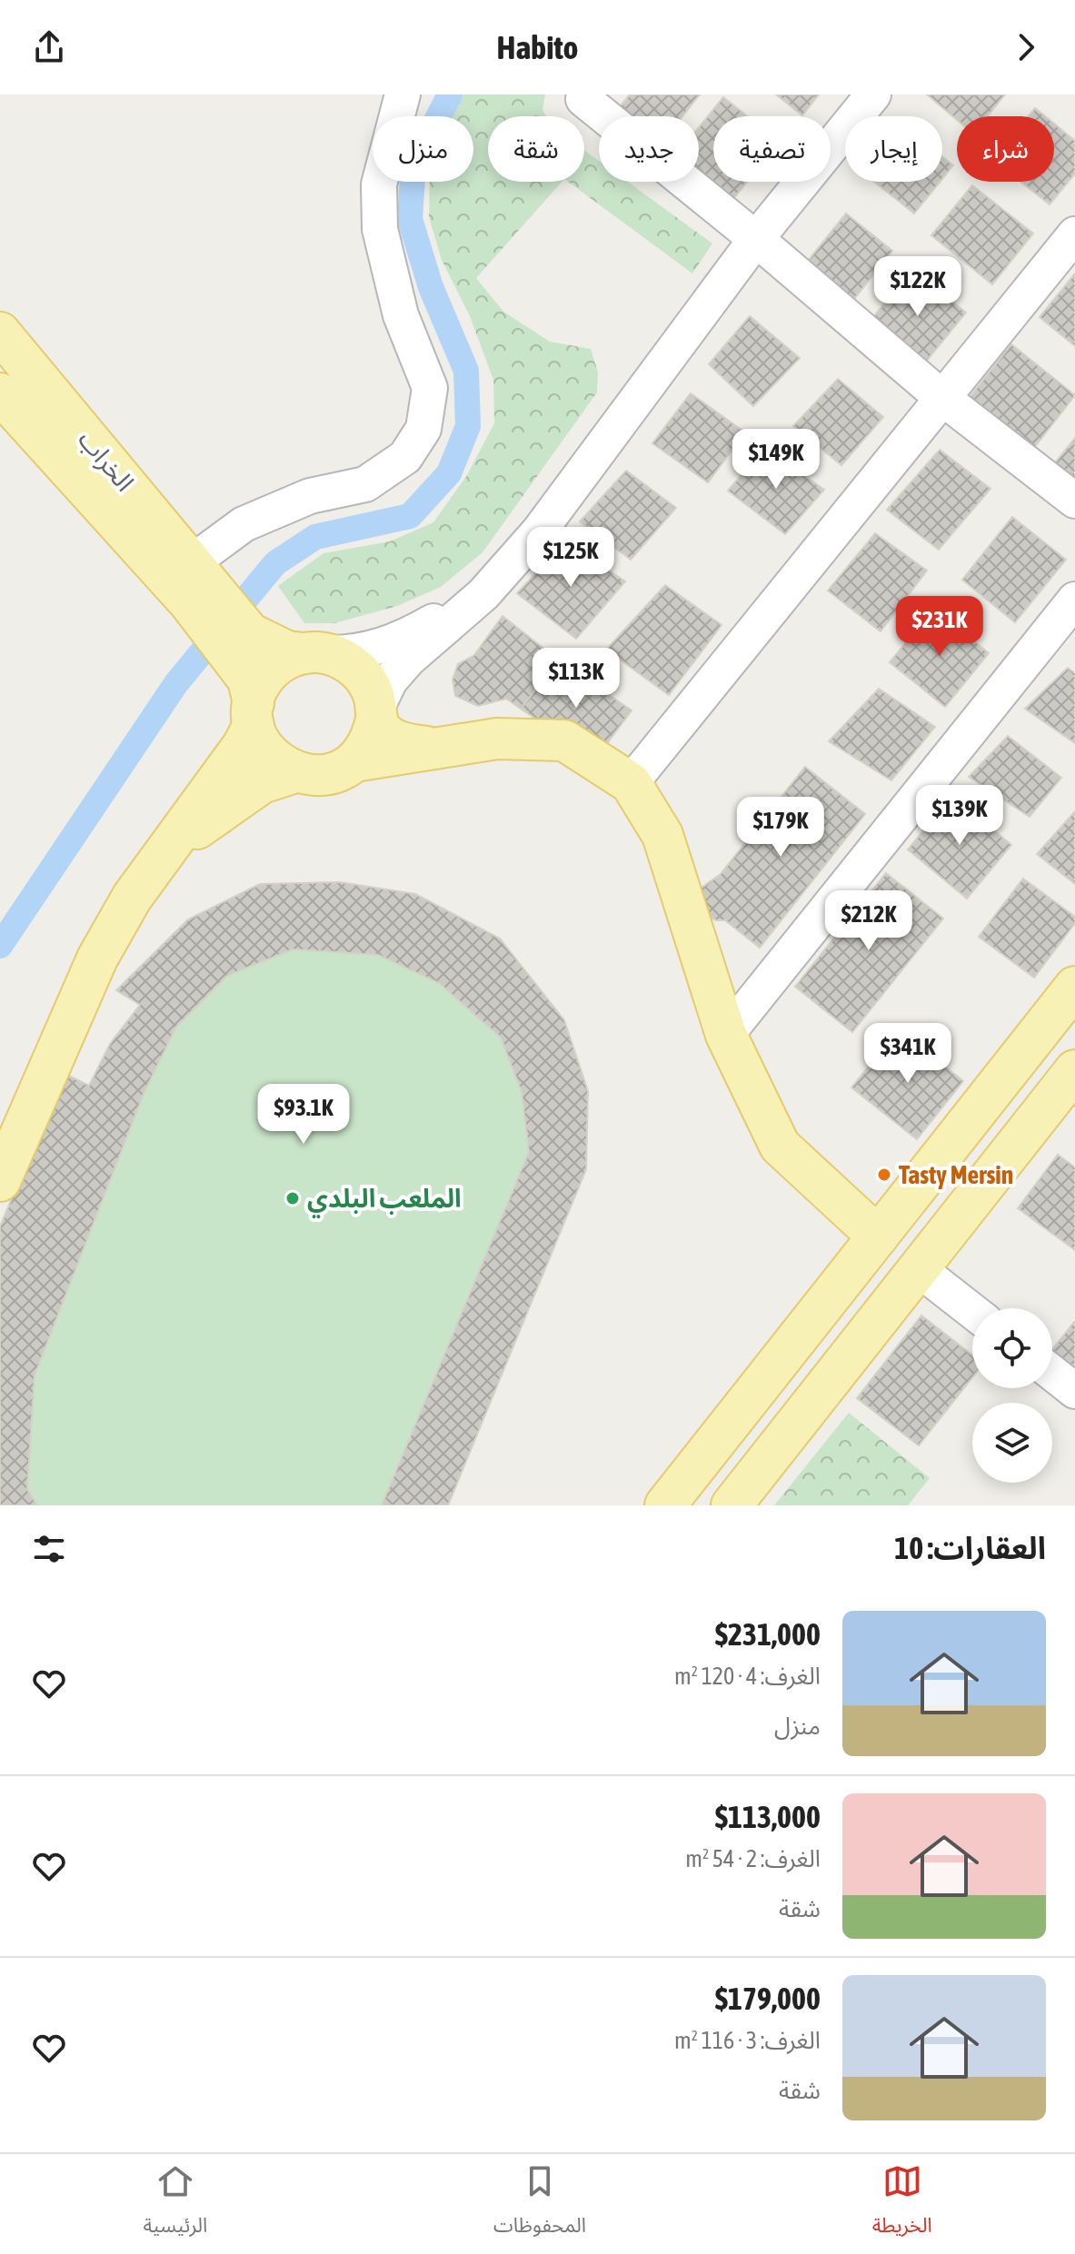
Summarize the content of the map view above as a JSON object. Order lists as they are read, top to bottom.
{
  "streets": {
    "main road": ["الخراب"]
  },
  "places": ["Tasty Mersin", "الملعب البلدي"],
  "page": {
    "header": "Habito",
    "chip": [
      "شراء",
      "إيجار",
      "تصفية",
      "جديد",
      "شقة",
      "منزل"
    ],
    "price": [
      "$122K",
      "$149K",
      "$125K",
      "$231K",
      "$113K",
      "$139K",
      "$179K",
      "$212K",
      "$341K",
      "$93.1K"
    ],
    "heading": "العقارات: 10",
    "list": [
      {
        "name": "$231,000",
        "note": "الغرف: 4 · 120 m² · منزل"
      },
      {
        "name": "$113,000",
        "note": "الغرف: 2 · 54 m² · شقة"
      },
      {
        "name": "$179,000",
        "note": "الغرف: 3 · 116 m² · شقة"
      }
    ],
    "tabs": ["الخريطة", "المحفوظات", "الرئيسية"]
  }
}
